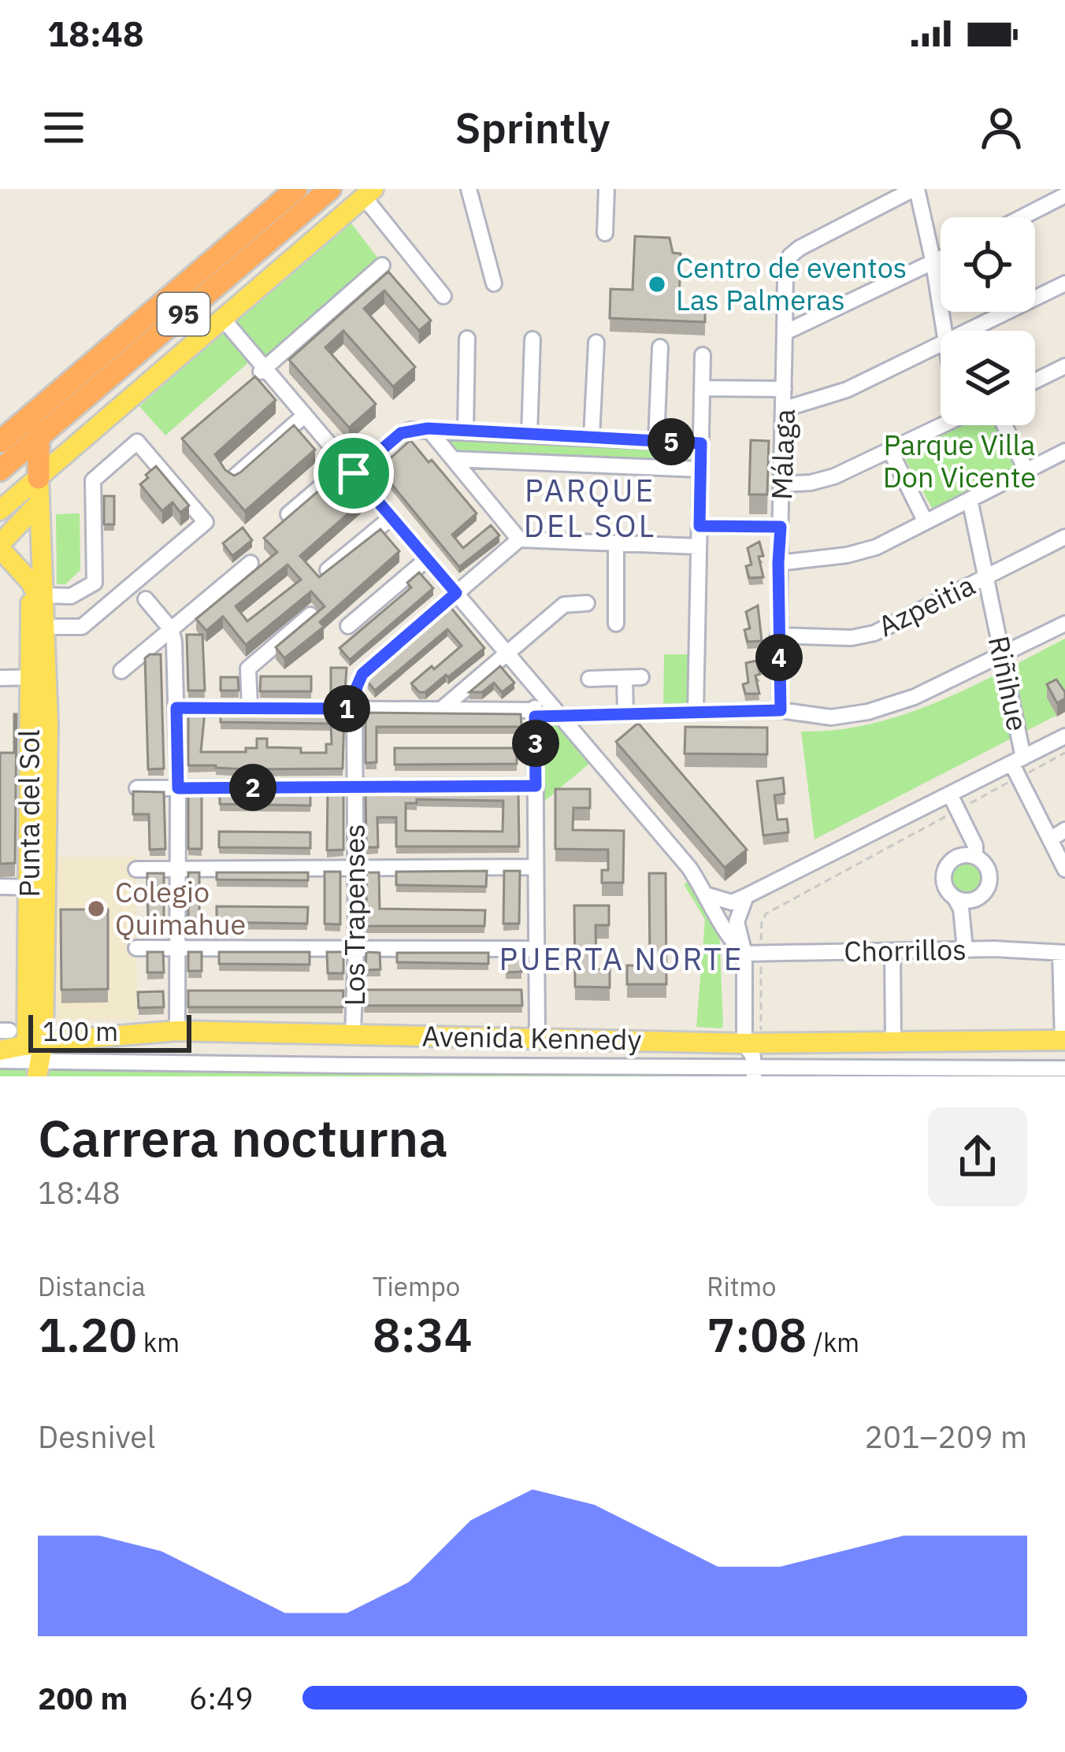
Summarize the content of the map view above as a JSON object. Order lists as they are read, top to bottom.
{
  "streets": {
    "highway": ["95"],
    "main road": ["Punta del Sol", "Avenida Kennedy"],
    "street": [
      "Málaga",
      "Azpeitia",
      "Riñihue",
      "Los Trapenses",
      "Chorrillos"
    ]
  },
  "crossings": [
    ["Málaga", "Azpeitia"],
    ["Azpeitia", "Riñihue"],
    ["Punta del Sol", "Avenida Kennedy"],
    ["Los Trapenses", "Avenida Kennedy"]
  ],
  "districts": ["PARQUE DEL SOL", "PUERTA NORTE"],
  "parks": ["Parque Villa Don Vicente"],
  "places": ["Centro de eventos Las Palmeras", "Colegio Quimahue"],
  "scale_bar": "100 m",
  "page": {
    "status": "18:48",
    "header": "Sprintly",
    "pins": [
      "5",
      "4",
      "1",
      "3",
      "2"
    ],
    "scale": "100 m",
    "heading": ["Carrera nocturna", "18:48"],
    "stats": [
      ["Distancia", "1.20 km"],
      ["Tiempo", "8:34"],
      ["Ritmo", "7:08 /km"]
    ],
    "chart": ["Desnivel", "201–209 m"],
    "list": [
      {
        "name": "200 m",
        "note": "6:49"
      }
    ]
  }
}
